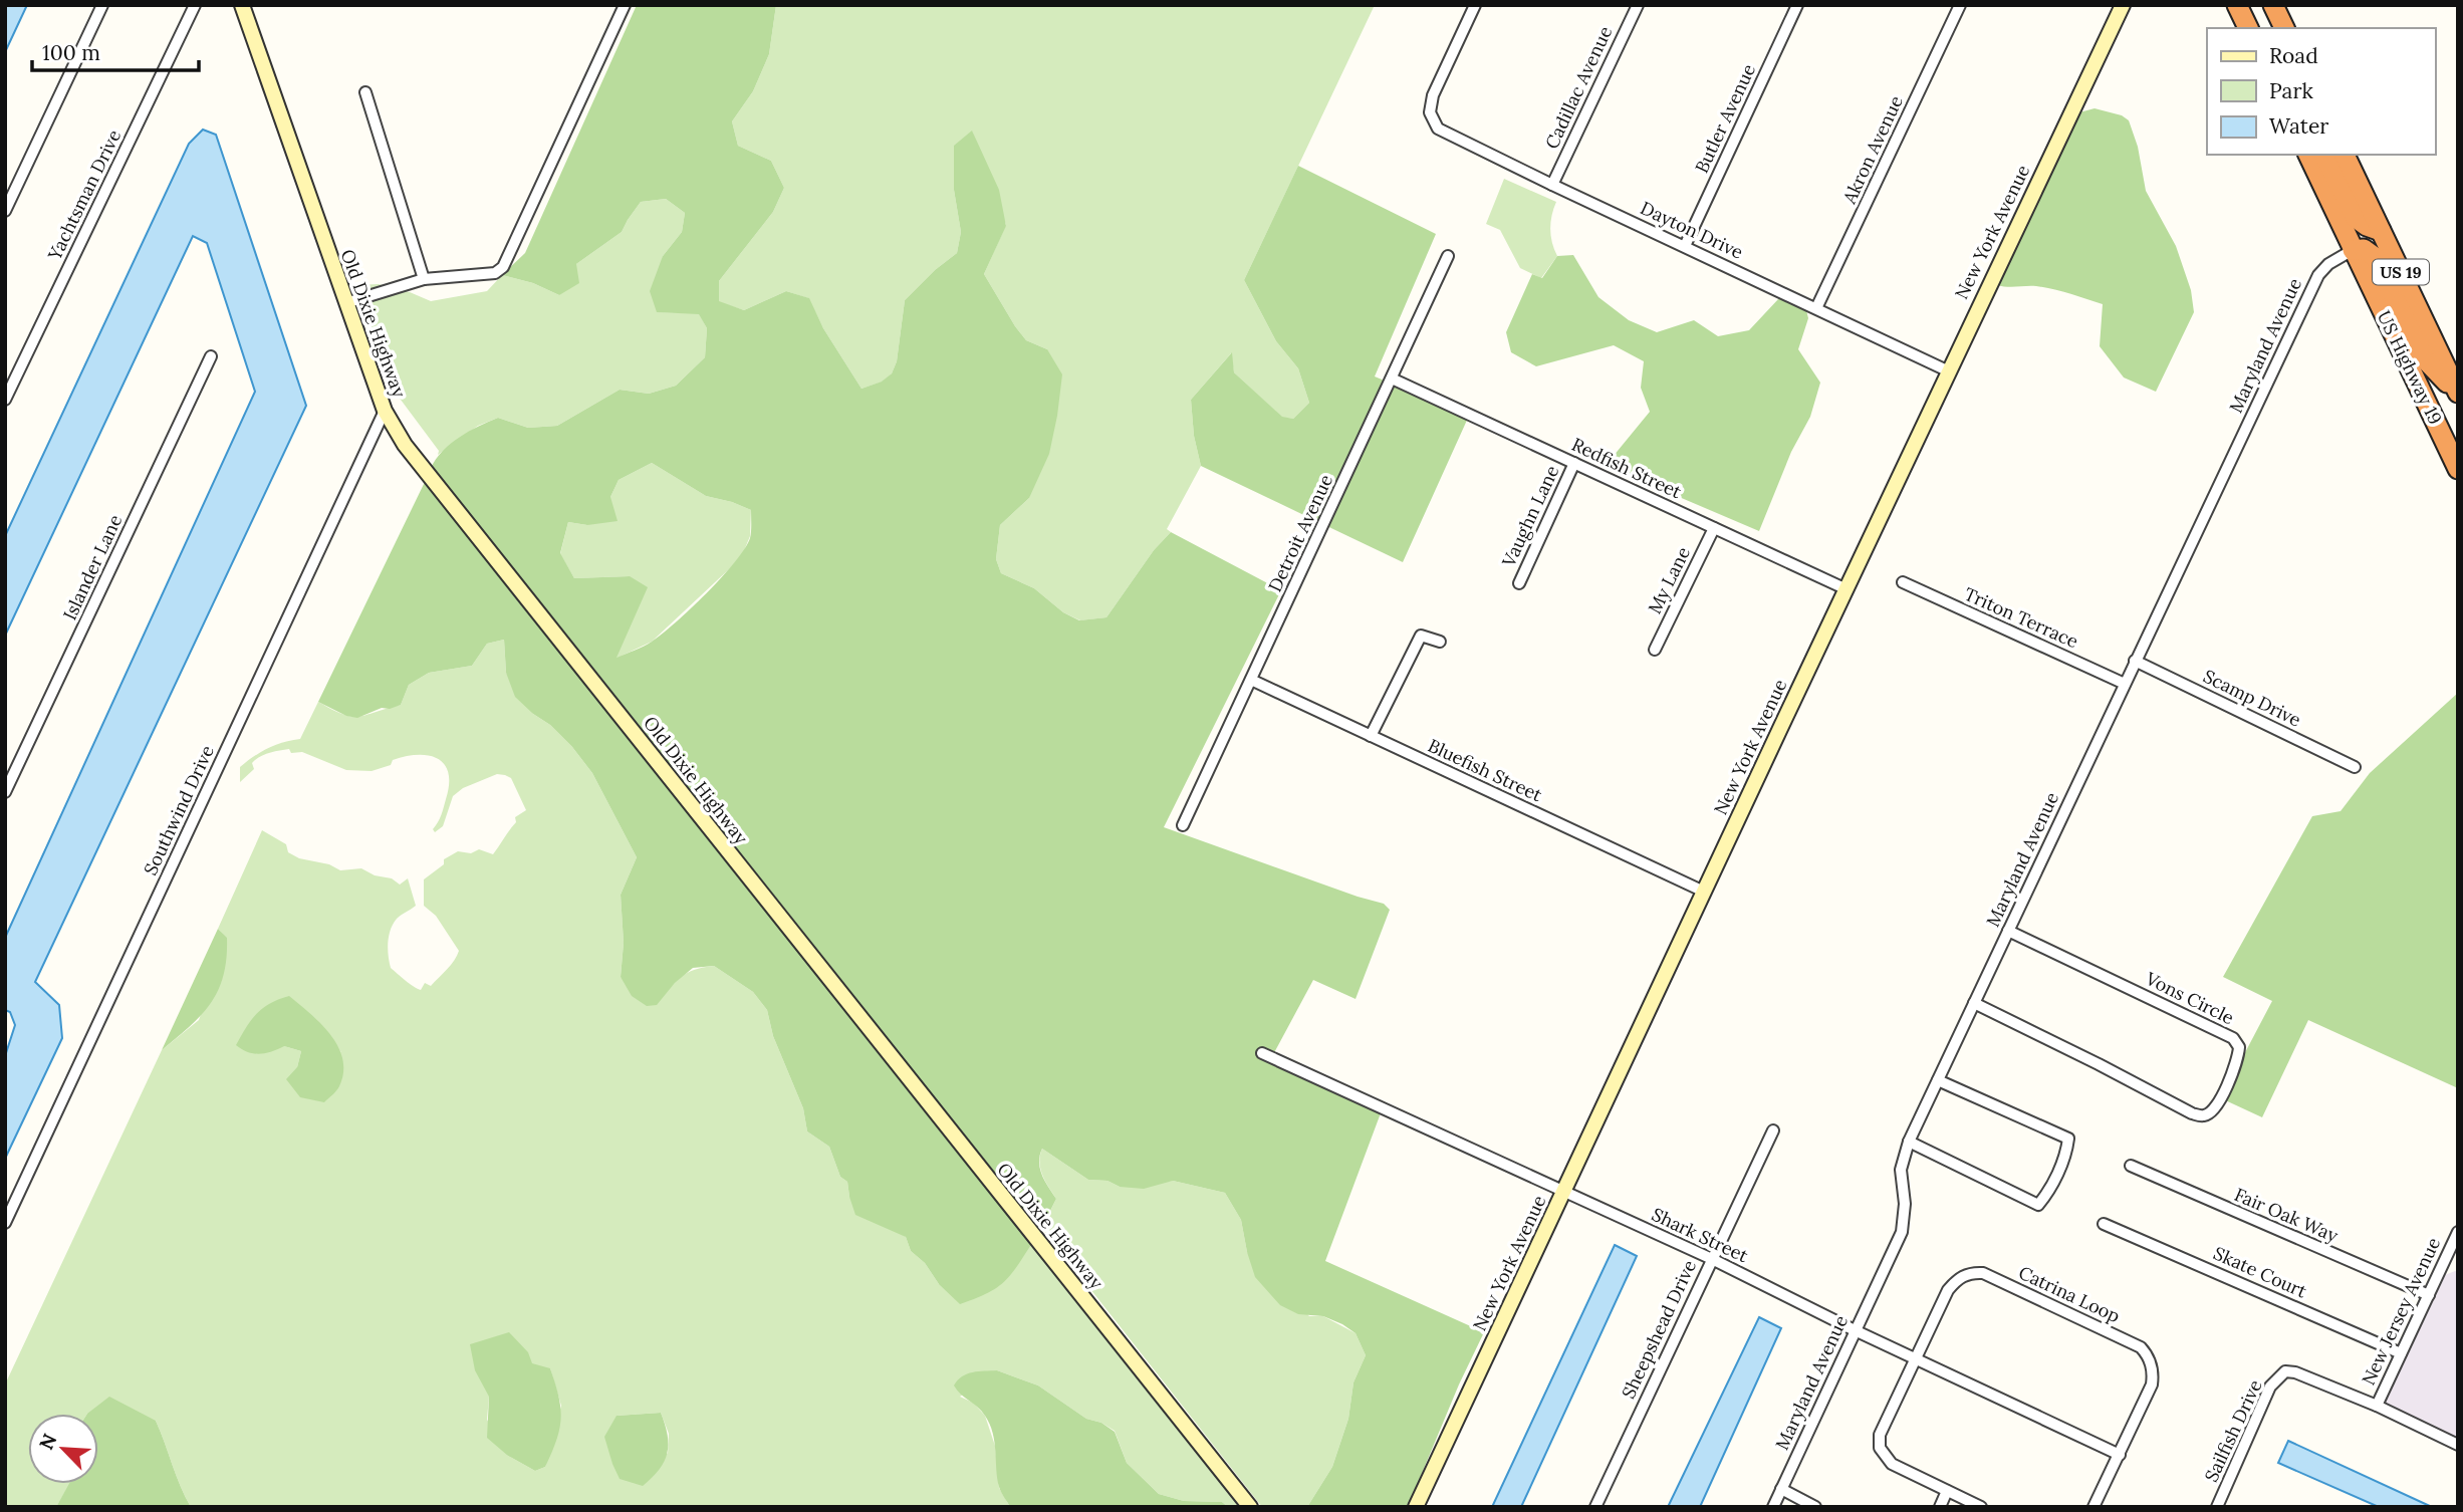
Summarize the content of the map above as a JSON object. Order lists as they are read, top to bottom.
{
  "streets": {
    "highway": ["US 19", "US Highway 19"],
    "street": [
      "Cadillac Avenue",
      "Butler Avenue",
      "Akron Avenue",
      "Yachtsman Drive",
      "Dayton Drive",
      "New York Avenue",
      "Old Dixie Highway",
      "Maryland Avenue",
      "Redfish Street",
      "Vaughn Lane",
      "Detroit Avenue",
      "Islander Lane",
      "My Lane",
      "Triton Terrace",
      "Scamp Drive",
      "Bluefish Street",
      "Southwind Drive",
      "Vons Circle",
      "Fair Oak Way",
      "Shark Street",
      "Skate Court",
      "Catrina Loop",
      "New Jersey Avenue",
      "Sheepshead Drive",
      "Sailfish Drive"
    ]
  },
  "crossings": [
    ["Cadillac Avenue", "Dayton Drive"],
    ["Butler Avenue", "Dayton Drive"],
    ["Akron Avenue", "Dayton Drive"],
    ["Dayton Drive", "New York Avenue"],
    ["New York Avenue", "Redfish Street"],
    ["New York Avenue", "Bluefish Street"],
    ["New York Avenue", "Shark Street"],
    ["Old Dixie Highway", "Southwind Drive"],
    ["Maryland Avenue", "US Highway 19"],
    ["Maryland Avenue", "Triton Terrace"],
    ["Maryland Avenue", "Scamp Drive"],
    ["Maryland Avenue", "Vons Circle"],
    ["Maryland Avenue", "Shark Street"],
    ["Redfish Street", "Vaughn Lane"],
    ["Redfish Street", "Detroit Avenue"],
    ["Redfish Street", "My Lane"],
    ["Detroit Avenue", "Bluefish Street"],
    ["Fair Oak Way", "New Jersey Avenue"],
    ["Shark Street", "Catrina Loop"],
    ["Shark Street", "Sheepshead Drive"],
    ["Skate Court", "New Jersey Avenue"],
    ["New Jersey Avenue", "Sailfish Drive"]
  ],
  "legend": ["Road", "Park", "Water"],
  "scale_bar": "100 m",
  "north": "top left"
}
